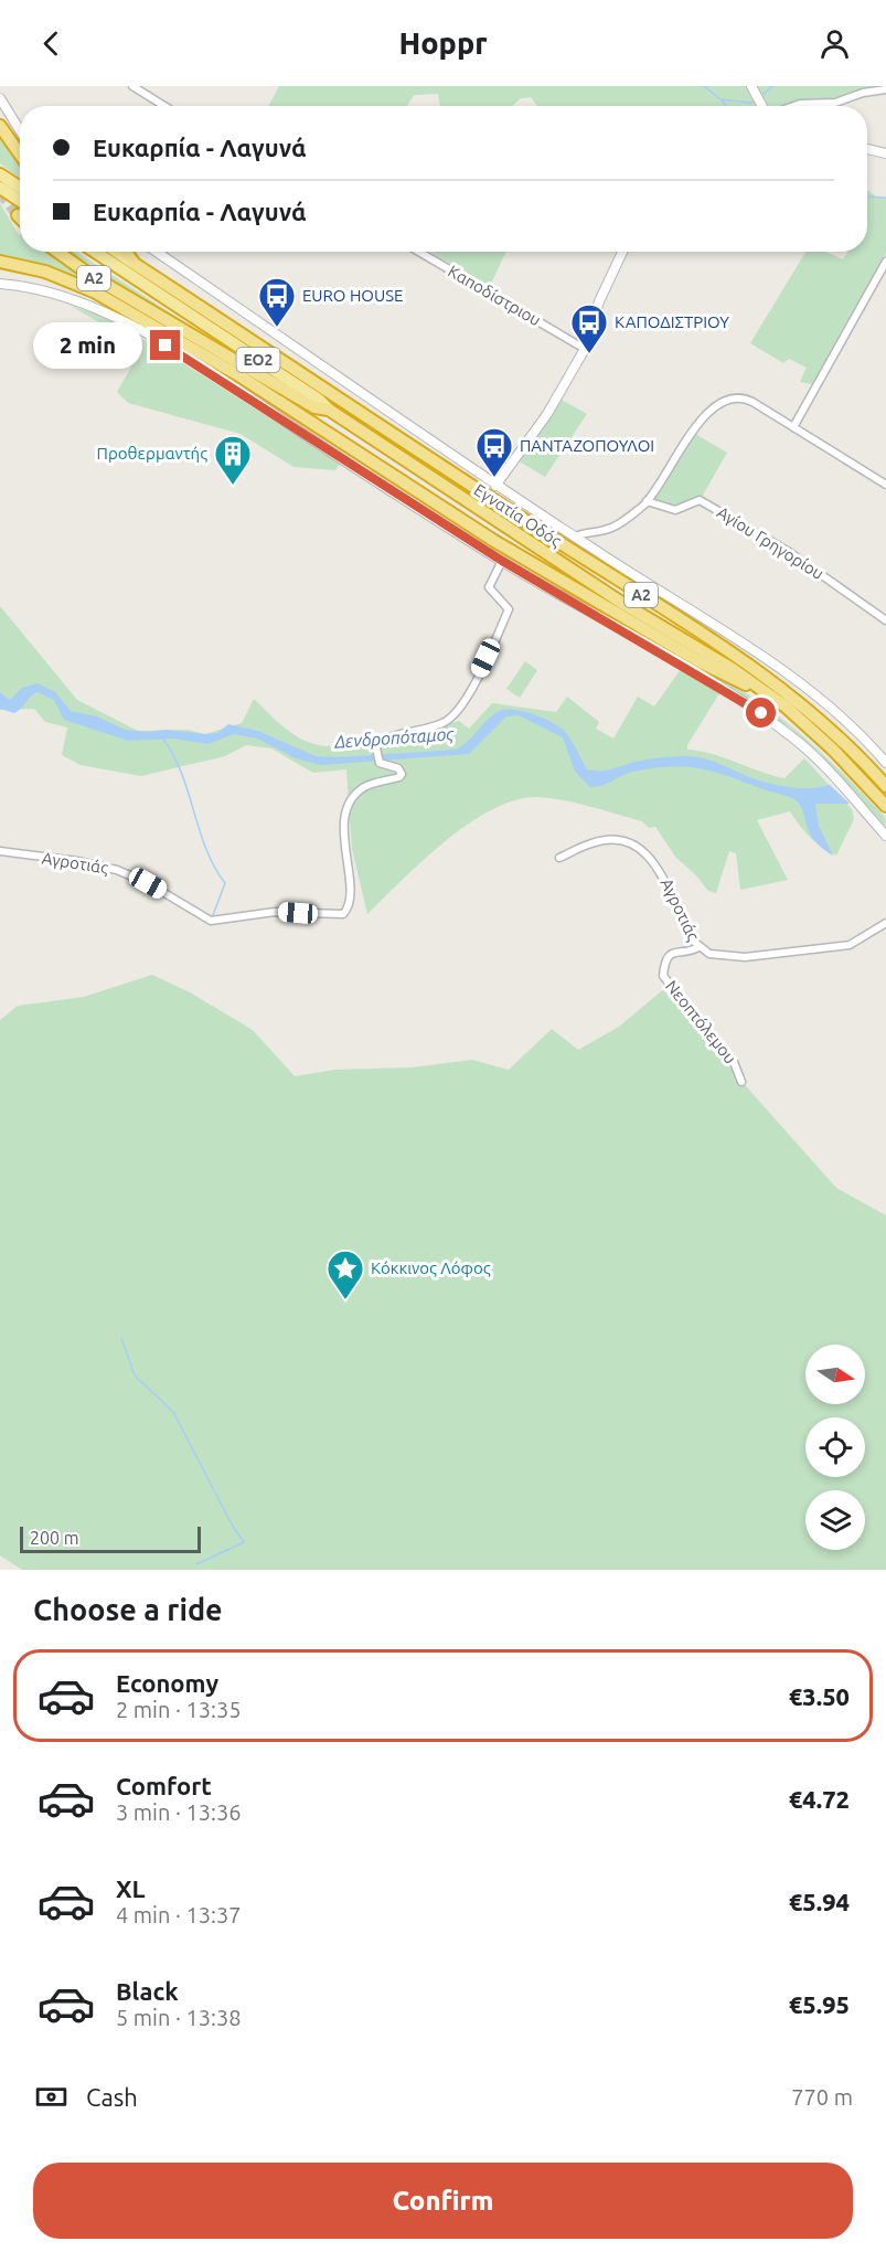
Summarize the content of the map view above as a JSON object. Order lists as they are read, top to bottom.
{
  "streets": {
    "highway": ["Α2", "ΕΟ2", "Εγνατία Οδός"],
    "street": [
      "Καποδίστριου",
      "Αγίου Γρηγορίου",
      "Αγροτιάς",
      "Νεοπτόλεμου"
    ]
  },
  "crossings": [
    ["Α2", "ΕΟ2"],
    ["Α2", "Εγνατία Οδός"],
    ["ΕΟ2", "Εγνατία Οδός"],
    ["Αγροτιάς", "Νεοπτόλεμου"]
  ],
  "water": ["Δενδροπόταμος"],
  "places": {
    "bus stop": ["EURO HOUSE", "ΚΑΠΟΔΙΣΤΡΙΟΥ", "ΠΑΝΤΑΖΟΠΟΥΛΟΙ"],
    "building": ["Προθερμαντής"],
    "place": ["Κόκκινος Λόφος"]
  },
  "scale_bar": "200 m",
  "north": "right",
  "page": {
    "header": "Hoppr",
    "banner": ["Ευκαρπία - Λαγυνά", "Ευκαρπία - Λαγυνά"],
    "bubble": "2 min",
    "scale": "200 m",
    "heading": "Choose a ride",
    "list": [
      {
        "name": "Economy",
        "note": "2 min · 13:35",
        "value": "€3.50"
      },
      {
        "name": "Comfort",
        "note": "3 min · 13:36",
        "value": "€4.72"
      },
      {
        "name": "XL",
        "note": "4 min · 13:37",
        "value": "€5.94"
      },
      {
        "name": "Black",
        "note": "5 min · 13:38",
        "value": "€5.95"
      }
    ],
    "pay": ["Cash", "770 m"],
    "buttons": "Confirm"
  }
}
